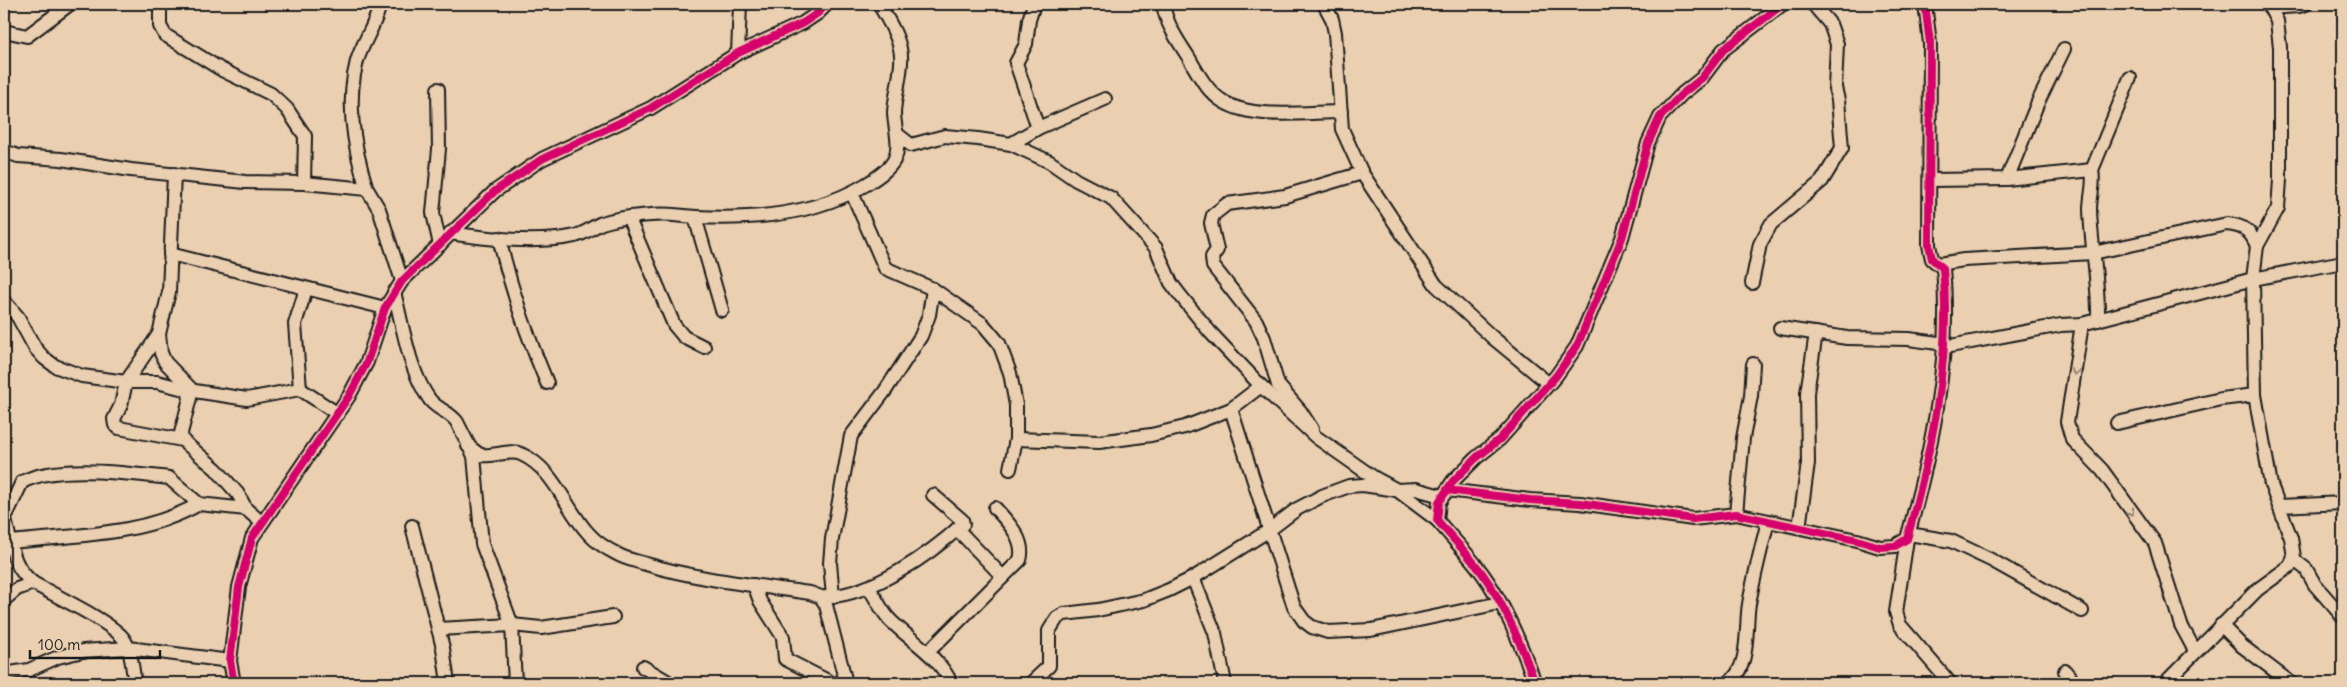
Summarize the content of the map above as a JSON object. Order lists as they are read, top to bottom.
{
  "scale_bar": "100 m"
}
